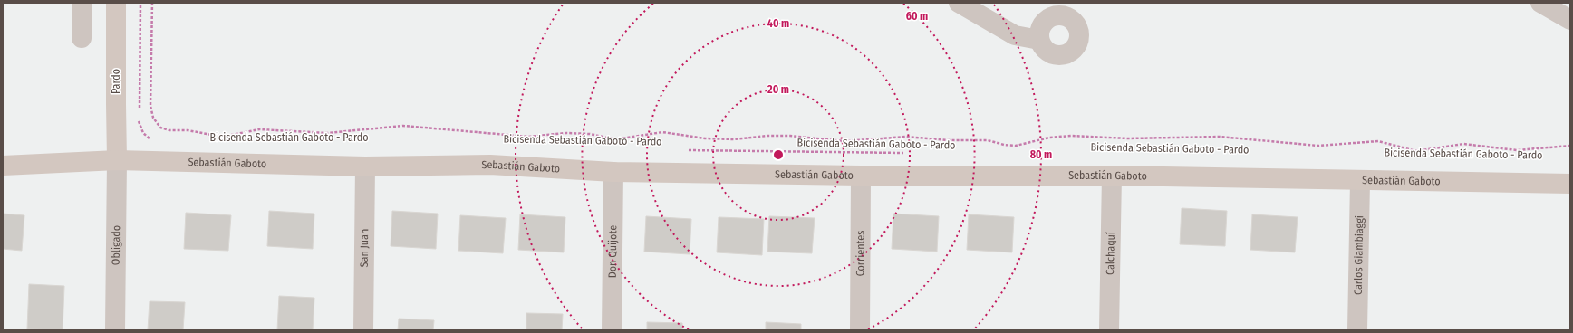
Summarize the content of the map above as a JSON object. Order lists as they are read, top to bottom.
{
  "streets": {
    "street": [
      "Pardo",
      "Sebastián Gaboto",
      "Obligado",
      "San Juan",
      "Don Quijote",
      "Corrientes",
      "Calchaquí",
      "Carlos Giambiaggi"
    ],
    "path": ["Bicisenda Sebastián Gaboto - Pardo"]
  },
  "crossings": [
    ["Pardo", "Sebastián Gaboto"],
    ["Pardo", "Obligado"],
    ["Sebastián Gaboto", "Obligado"],
    ["Sebastián Gaboto", "San Juan"],
    ["Sebastián Gaboto", "Don Quijote"],
    ["Sebastián Gaboto", "Corrientes"],
    ["Sebastián Gaboto", "Calchaquí"],
    ["Sebastián Gaboto", "Carlos Giambiaggi"]
  ],
  "rings": [
    "60 m",
    "40 m",
    "20 m",
    "80 m"
  ]
}
